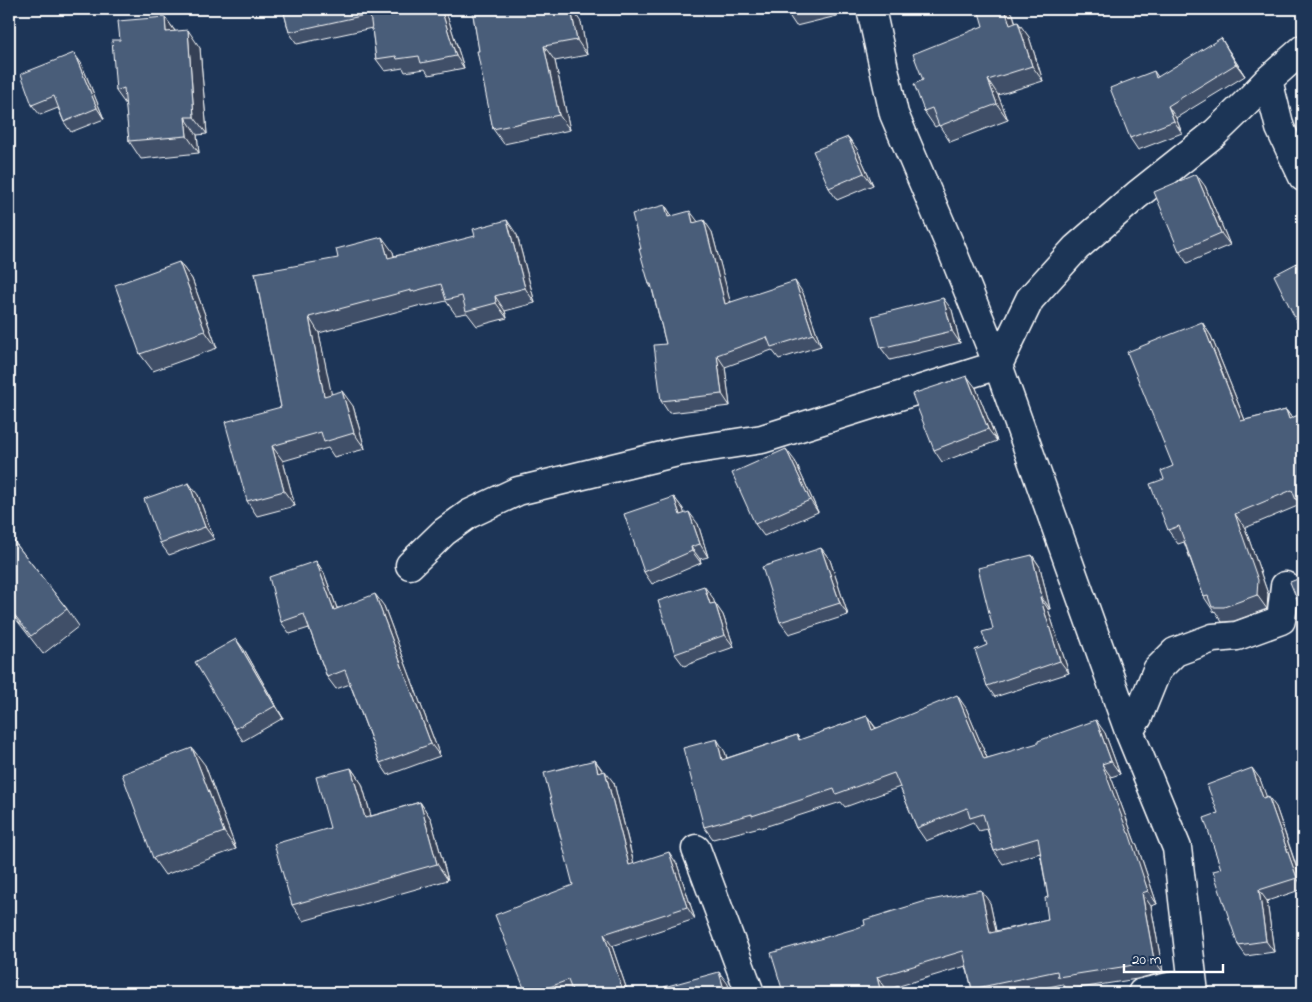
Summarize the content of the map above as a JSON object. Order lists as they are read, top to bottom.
{
  "scale_bar": "20 m"
}
